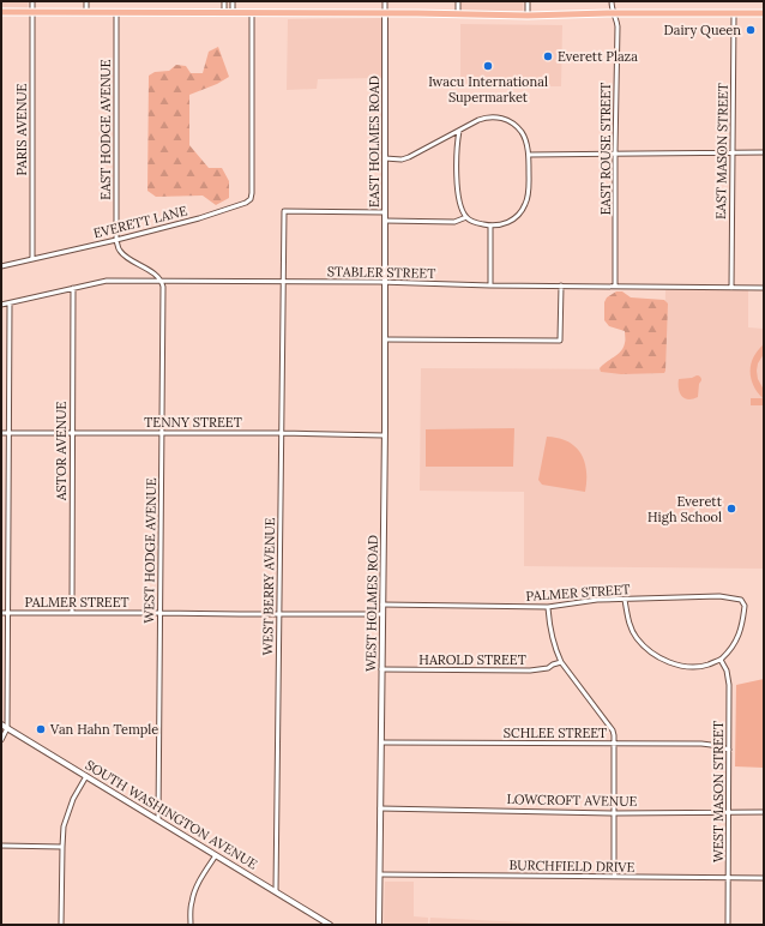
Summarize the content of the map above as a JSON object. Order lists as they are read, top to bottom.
{
  "streets": {
    "street": [
      "PARIS AVENUE",
      "EAST HODGE AVENUE",
      "EAST HOLMES ROAD",
      "EAST ROUSE STREET",
      "EAST MASON STREET",
      "EVERETT LANE",
      "STABLER STREET",
      "TENNY STREET",
      "ASTOR AVENUE",
      "WEST HODGE AVENUE",
      "WEST BERRY AVENUE",
      "PALMER STREET",
      "WEST HOLMES ROAD",
      "HAROLD STREET",
      "SCHLEE STREET",
      "WEST MASON STREET",
      "LOWCROFT AVENUE",
      "SOUTH WASHINGTON AVENUE",
      "BURCHFIELD DRIVE"
    ]
  },
  "crossings": [
    ["PARIS AVENUE", "EVERETT LANE"],
    ["EAST HODGE AVENUE", "EVERETT LANE"],
    ["EAST HOLMES ROAD", "STABLER STREET"],
    ["EAST HOLMES ROAD", "WEST BERRY AVENUE"],
    ["EAST HOLMES ROAD", "WEST HOLMES ROAD"],
    ["EAST ROUSE STREET", "STABLER STREET"],
    ["EAST MASON STREET", "STABLER STREET"],
    ["STABLER STREET", "ASTOR AVENUE"],
    ["STABLER STREET", "WEST HODGE AVENUE"],
    ["STABLER STREET", "WEST BERRY AVENUE"],
    ["STABLER STREET", "WEST HOLMES ROAD"],
    ["TENNY STREET", "ASTOR AVENUE"],
    ["TENNY STREET", "WEST HODGE AVENUE"],
    ["TENNY STREET", "WEST BERRY AVENUE"],
    ["TENNY STREET", "WEST HOLMES ROAD"],
    ["ASTOR AVENUE", "PALMER STREET"],
    ["WEST HODGE AVENUE", "PALMER STREET"],
    ["WEST HODGE AVENUE", "SOUTH WASHINGTON AVENUE"],
    ["WEST BERRY AVENUE", "PALMER STREET"],
    ["WEST BERRY AVENUE", "SOUTH WASHINGTON AVENUE"],
    ["PALMER STREET", "WEST HOLMES ROAD"],
    ["PALMER STREET", "WEST MASON STREET"],
    ["WEST HOLMES ROAD", "HAROLD STREET"],
    ["WEST HOLMES ROAD", "SCHLEE STREET"],
    ["WEST HOLMES ROAD", "LOWCROFT AVENUE"],
    ["WEST HOLMES ROAD", "BURCHFIELD DRIVE"],
    ["SCHLEE STREET", "WEST MASON STREET"],
    ["WEST MASON STREET", "LOWCROFT AVENUE"],
    ["WEST MASON STREET", "BURCHFIELD DRIVE"]
  ],
  "places": [
    "Dairy Queen",
    "Everett Plaza",
    "Iwacu International Supermarket",
    "Everett High School",
    "Van Hahn Temple"
  ]
}
